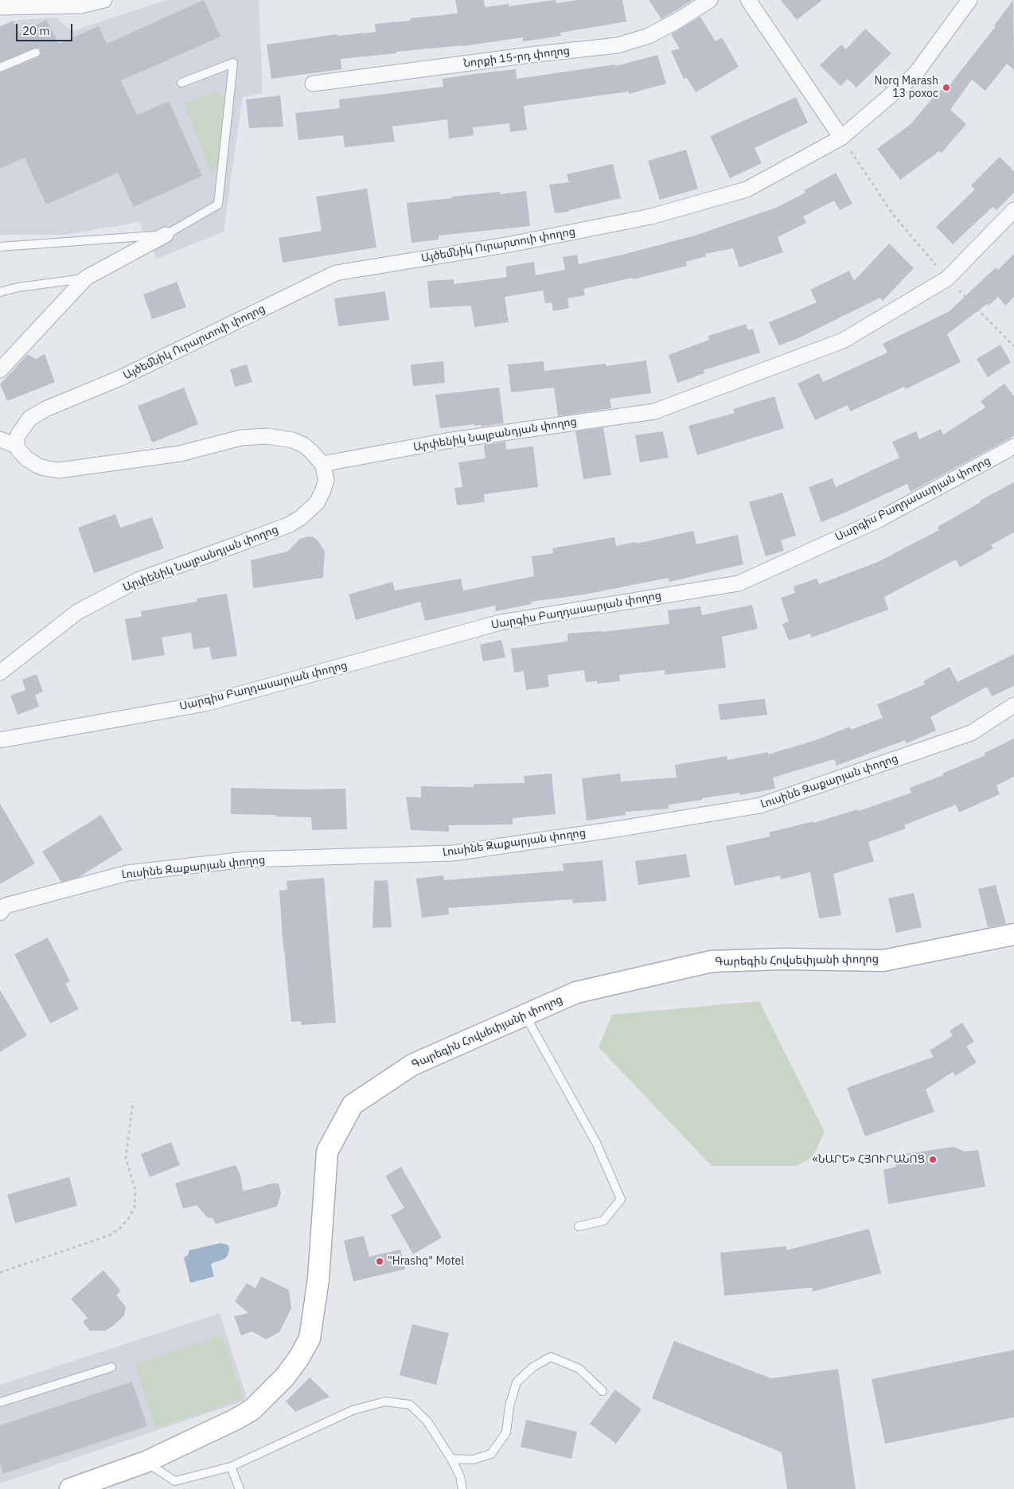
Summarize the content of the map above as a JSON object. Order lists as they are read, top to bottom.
{
  "streets": {
    "main road": ["Գարեգին Հովսեփյանի փողոց"],
    "street": [
      "Նորքի 15-րդ փողոց",
      "Այծեմնիկ Ուրարտուի փողոց",
      "Արփենիկ Նալբանդյան փողոց",
      "Սարգիս Բաղդասարյան փողոց",
      "Լուսինե Զաքարյան փողոց"
    ]
  },
  "places": ["Norq Marash 13 poxoc", "«ՆԱՐԵ» ՀՅՈՒՐԱՆՈՑ", "\"Hrashq\" Motel"],
  "scale_bar": "20 m"
}
